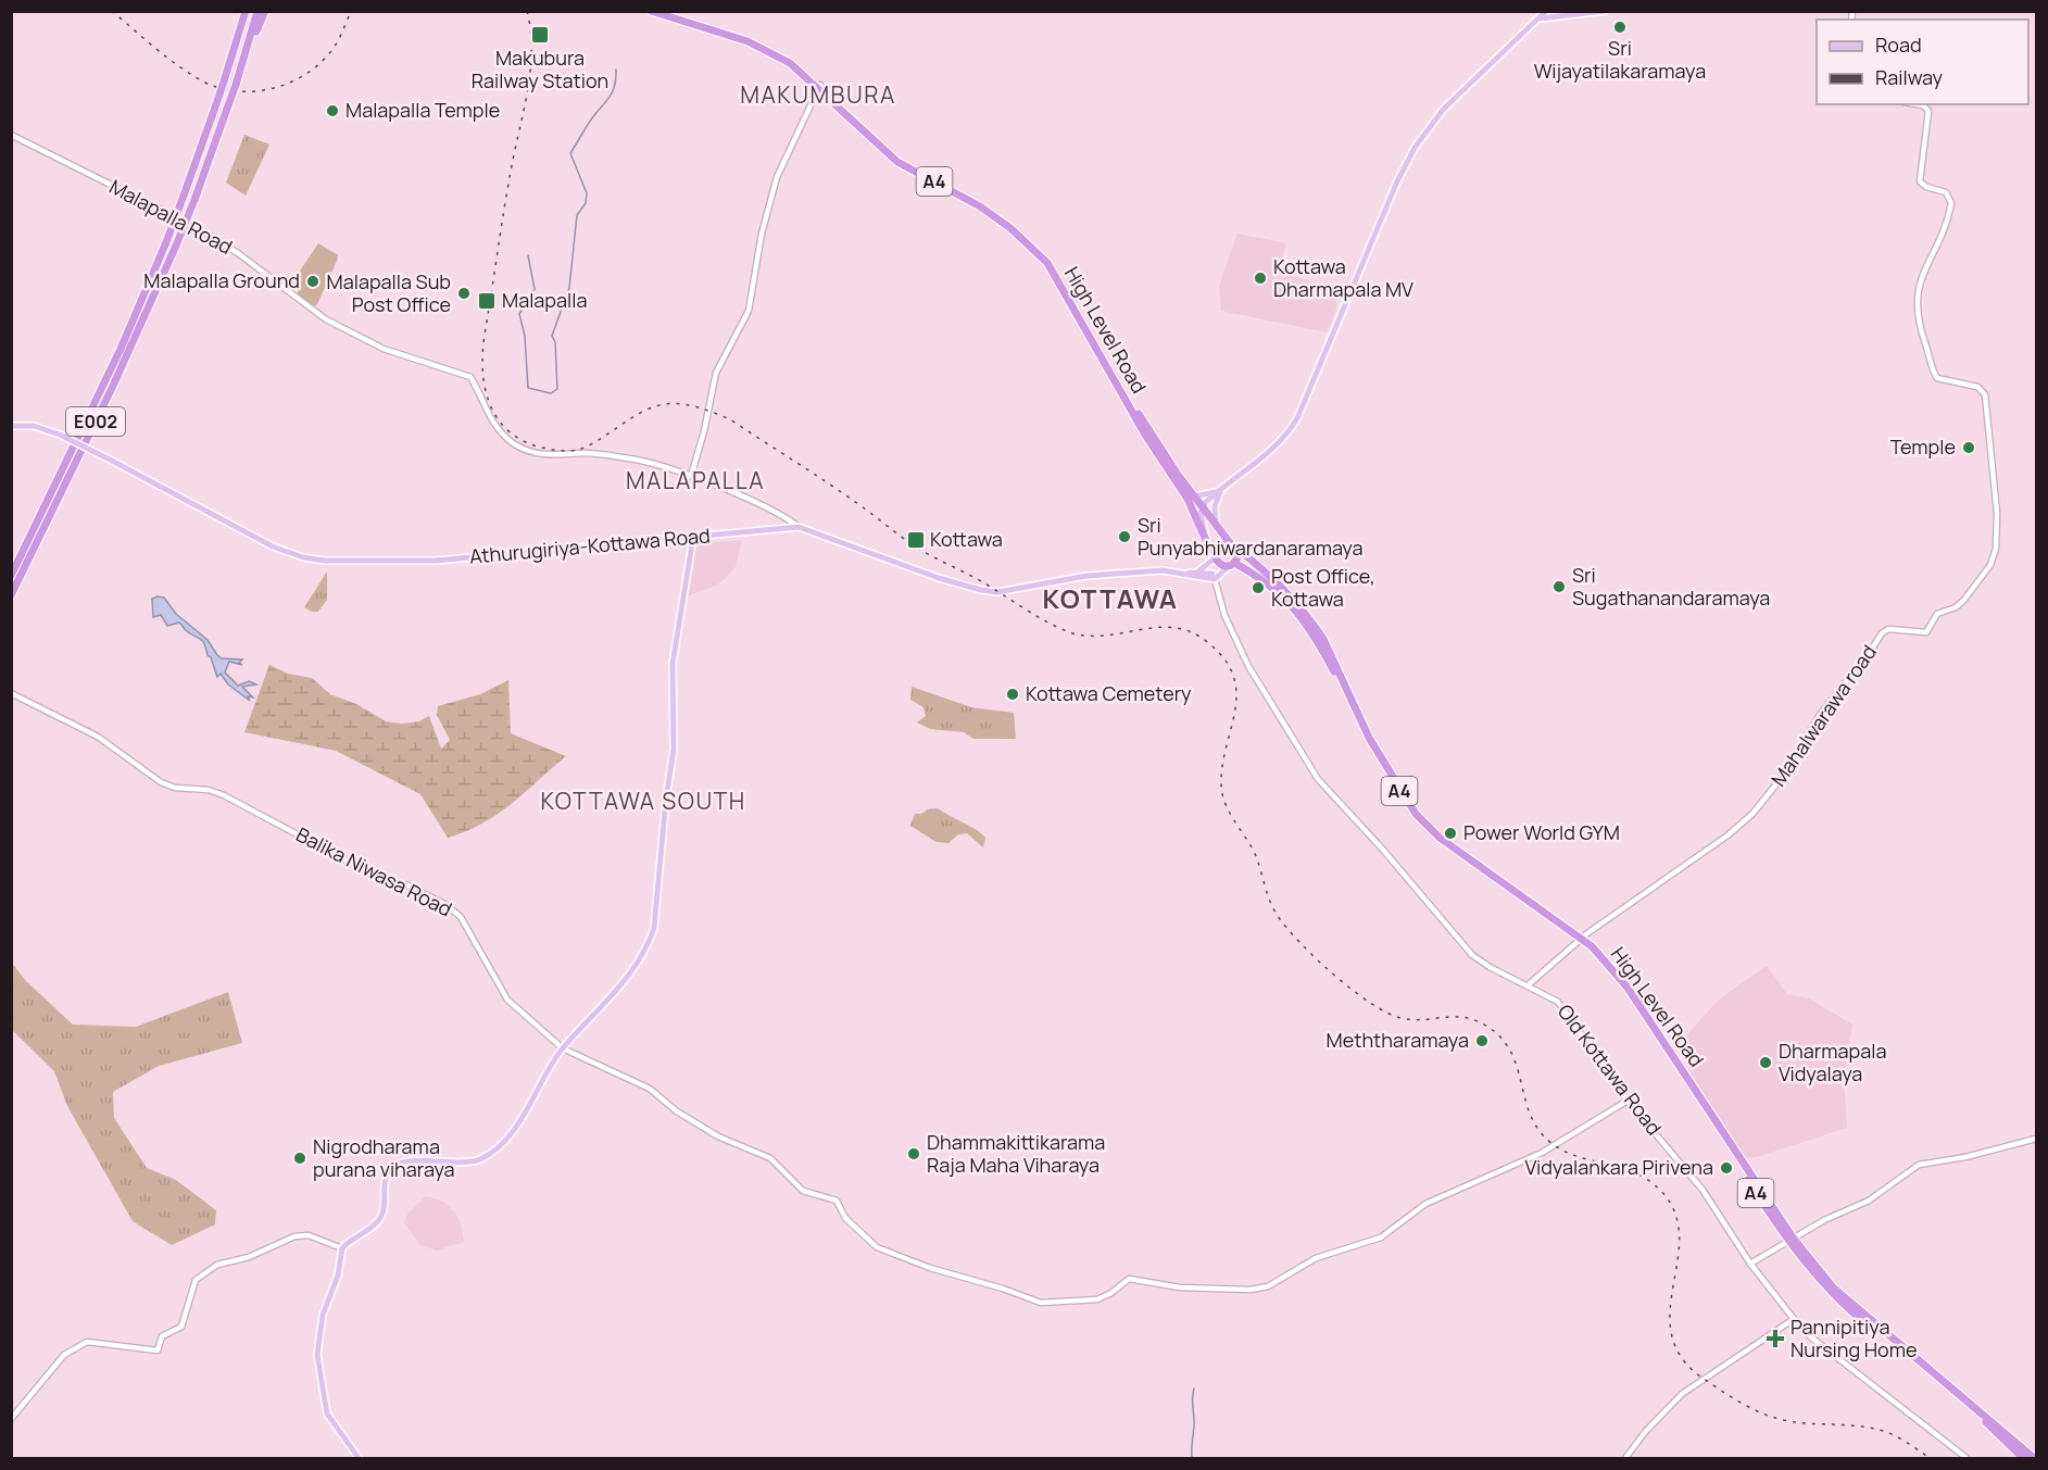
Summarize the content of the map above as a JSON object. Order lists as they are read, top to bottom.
{
  "streets": {
    "highway": ["A4", "High Level Road", "E002"],
    "main road": ["Athurugiriya-Kottawa Road"],
    "street": [
      "Malapalla Road",
      "Mahalwarawa road",
      "Balika Niwasa Road",
      "Old Kottawa Road"
    ]
  },
  "crossings": [
    ["Malapalla Road", "Athurugiriya-Kottawa Road"],
    ["High Level Road", "Mahalwarawa road"],
    ["Athurugiriya-Kottawa Road", "Old Kottawa Road"],
    ["Mahalwarawa road", "Old Kottawa Road"],
    ["Balika Niwasa Road", "Old Kottawa Road"]
  ],
  "districts": [
    "MAKUMBURA",
    "MALAPALLA",
    "KOTTAWA",
    "KOTTAWA SOUTH"
  ],
  "places": {
    "other": [
      "Sri Wijayatilakaramaya",
      "Malapalla Temple",
      "Kottawa Dharmapala MV",
      "Malapalla Ground",
      "Malapalla Sub Post Office",
      "Temple",
      "Sri Punyabhiwardanaramaya",
      "Sri Sugathanandaramaya",
      "Post Office, Kottawa",
      "Kottawa Cemetery",
      "Power World GYM",
      "Meththaramaya",
      "Dharmapala Vidyalaya",
      "Dhammakittikarama Raja Maha Viharaya",
      "Nigrodharama purana viharaya",
      "Vidyalankara Pirivena"
    ],
    "transit": ["Makubura Railway Station", "Malapalla", "Kottawa"],
    "health": ["Pannipitiya Nursing Home"]
  },
  "legend": ["Road", "Railway"]
}
